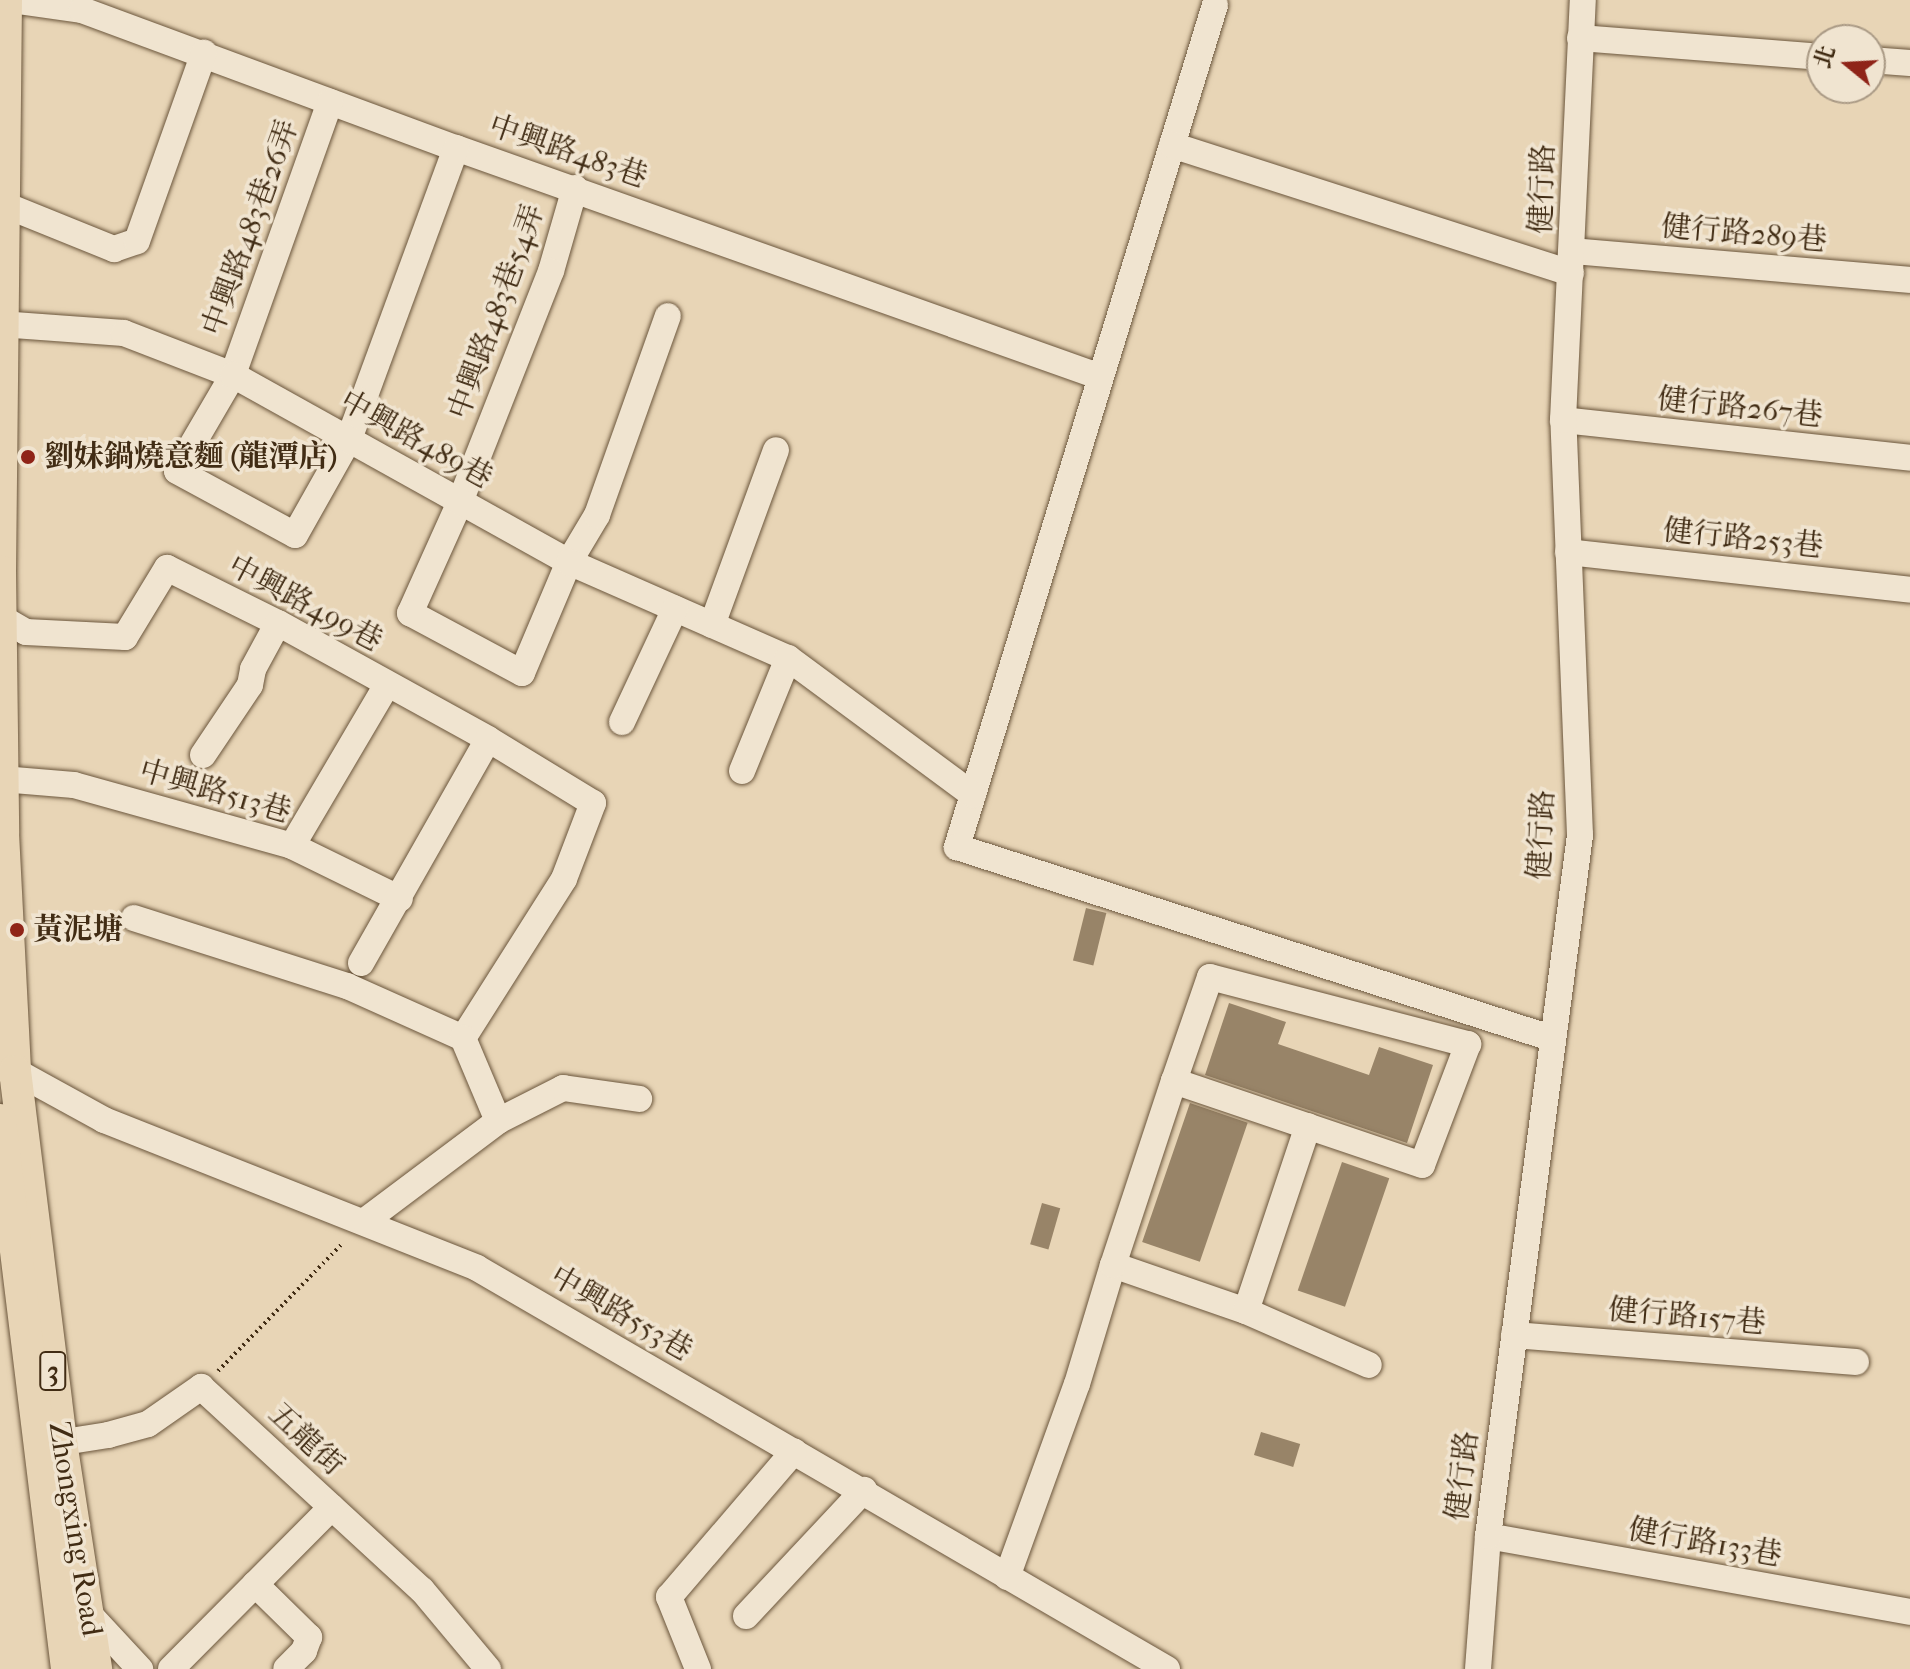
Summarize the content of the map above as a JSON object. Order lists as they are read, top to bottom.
{
  "streets": {
    "main road": ["3", "Zhongxing Road"],
    "street": [
      "中興路483巷",
      "健行路",
      "中興路483巷26弄",
      "健行路289巷",
      "中興路483巷54弄",
      "健行路267巷",
      "中興路489巷",
      "健行路253巷",
      "中興路499巷",
      "中興路513巷",
      "中興路553巷",
      "健行路157巷",
      "五龍街",
      "健行路133巷"
    ]
  },
  "crossings": [
    ["中興路483巷", "中興路483巷26弄"],
    ["中興路483巷", "中興路483巷54弄"],
    ["中興路483巷", "Zhongxing Road"],
    ["健行路", "健行路289巷"],
    ["健行路", "健行路267巷"],
    ["健行路", "健行路253巷"],
    ["健行路", "健行路157巷"],
    ["健行路", "健行路133巷"],
    ["中興路483巷26弄", "中興路489巷"],
    ["中興路483巷54弄", "中興路489巷"],
    ["中興路489巷", "Zhongxing Road"],
    ["中興路499巷", "Zhongxing Road"],
    ["中興路513巷", "Zhongxing Road"],
    ["中興路553巷", "Zhongxing Road"]
  ],
  "places": ["劉妹鍋燒意麵 (龍潭店)", "黃泥塘"],
  "north": "left"
}
